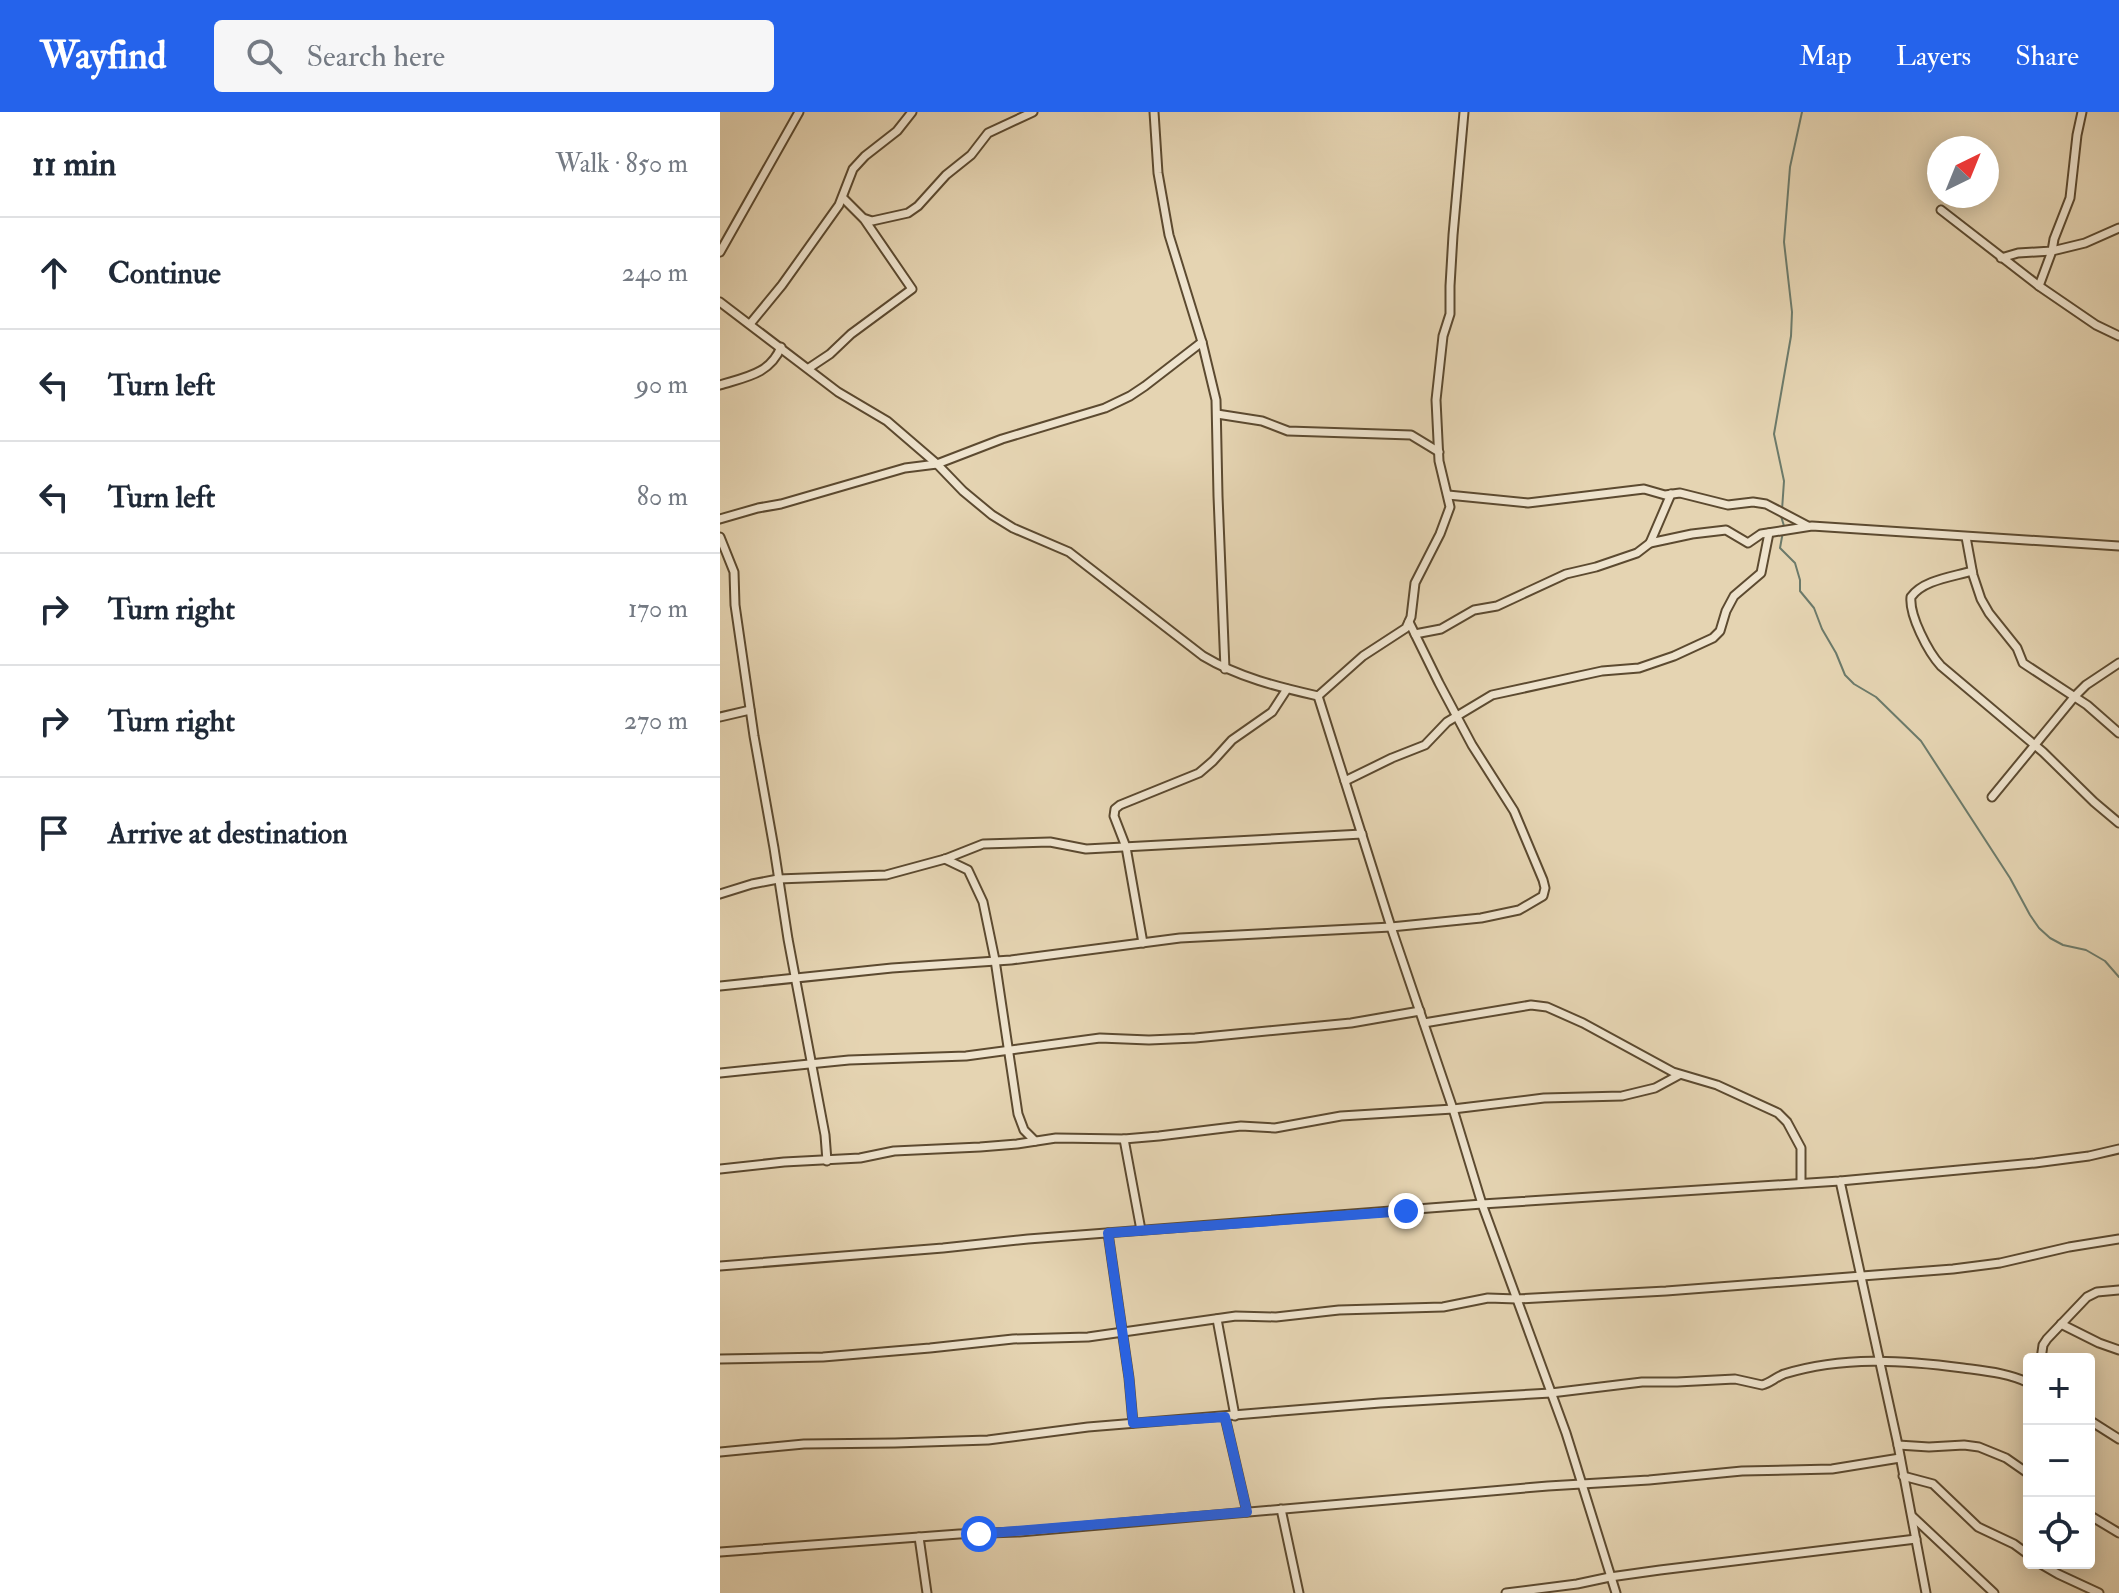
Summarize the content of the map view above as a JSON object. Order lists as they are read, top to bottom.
{
  "north": "top right",
  "page": {
    "header": "Wayfind",
    "search": "Search here",
    "nav": ["Map", "Layers", "Share"],
    "heading": ["11 min", "Walk · 850 m"],
    "list": [
      ["Continue", "240 m"],
      ["Turn left", "90 m"],
      ["Turn left", "80 m"],
      ["Turn right", "170 m"],
      ["Turn right", "270 m"],
      "Arrive at destination"
    ],
    "map_buttons": ["+", "−"]
  }
}
